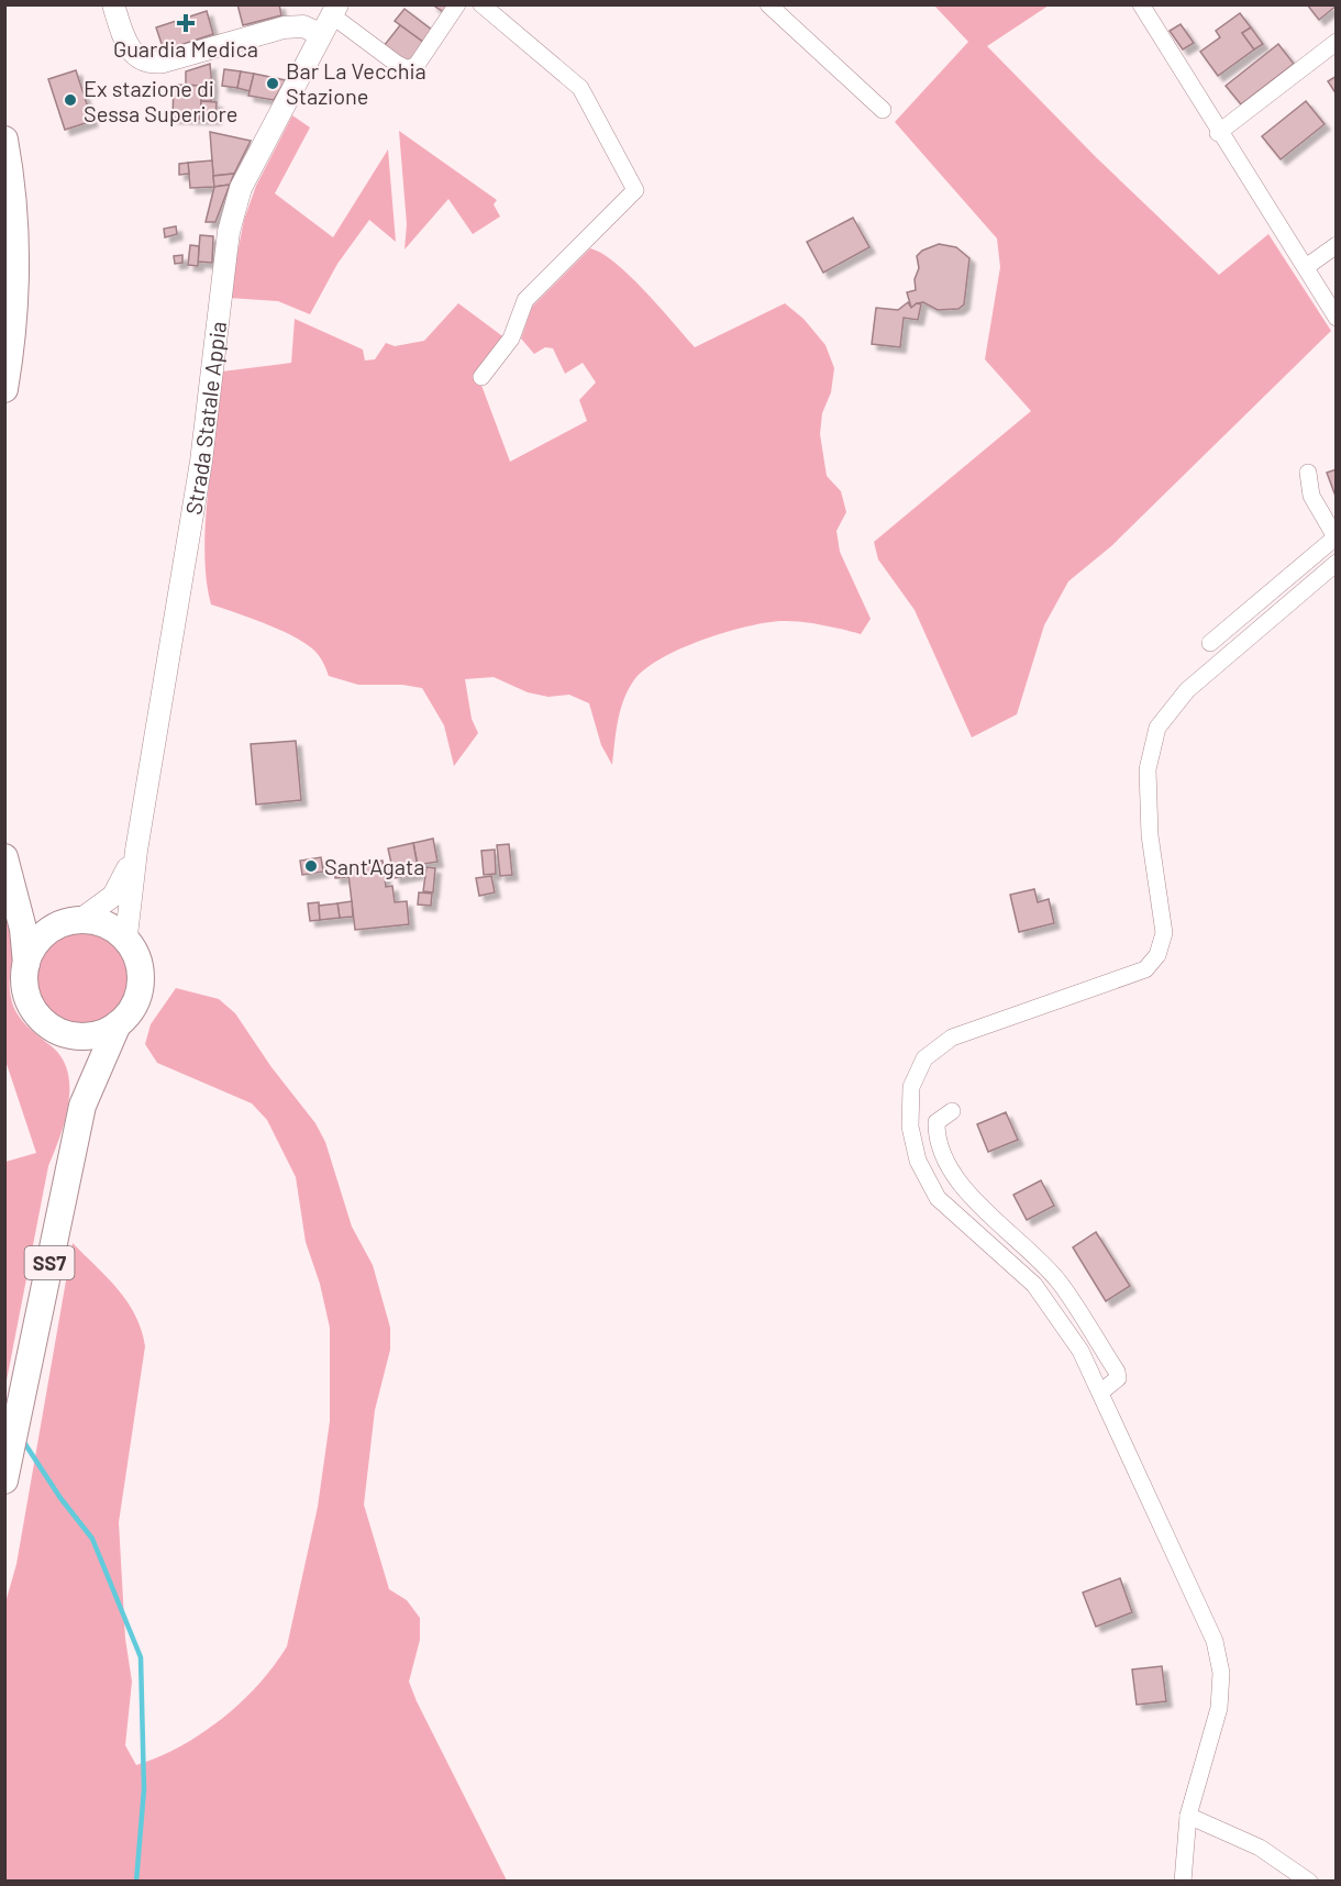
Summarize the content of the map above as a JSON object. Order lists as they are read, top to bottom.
{
  "streets": {
    "main road": ["Strada Statale Appia", "SS7"]
  },
  "crossings": [
    ["Strada Statale Appia", "SS7"]
  ],
  "places": {
    "health": ["Guardia Medica"],
    "other": ["Bar La Vecchia Stazione", "Ex stazione di Sessa Superiore", "Sant'Agata"]
  }
}
